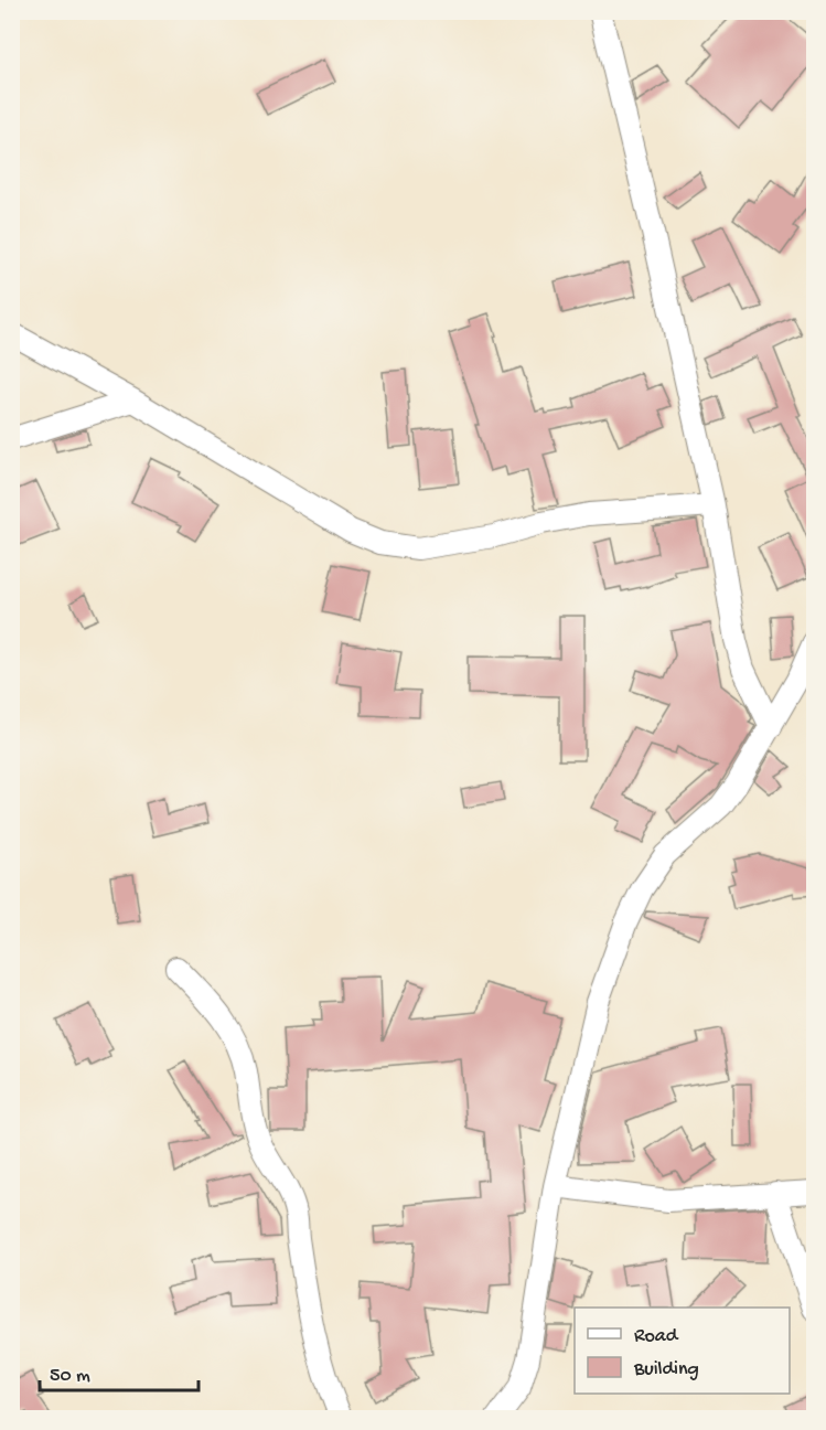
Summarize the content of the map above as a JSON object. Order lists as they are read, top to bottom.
{
  "legend": ["Road", "Building"],
  "scale_bar": "50 m"
}
